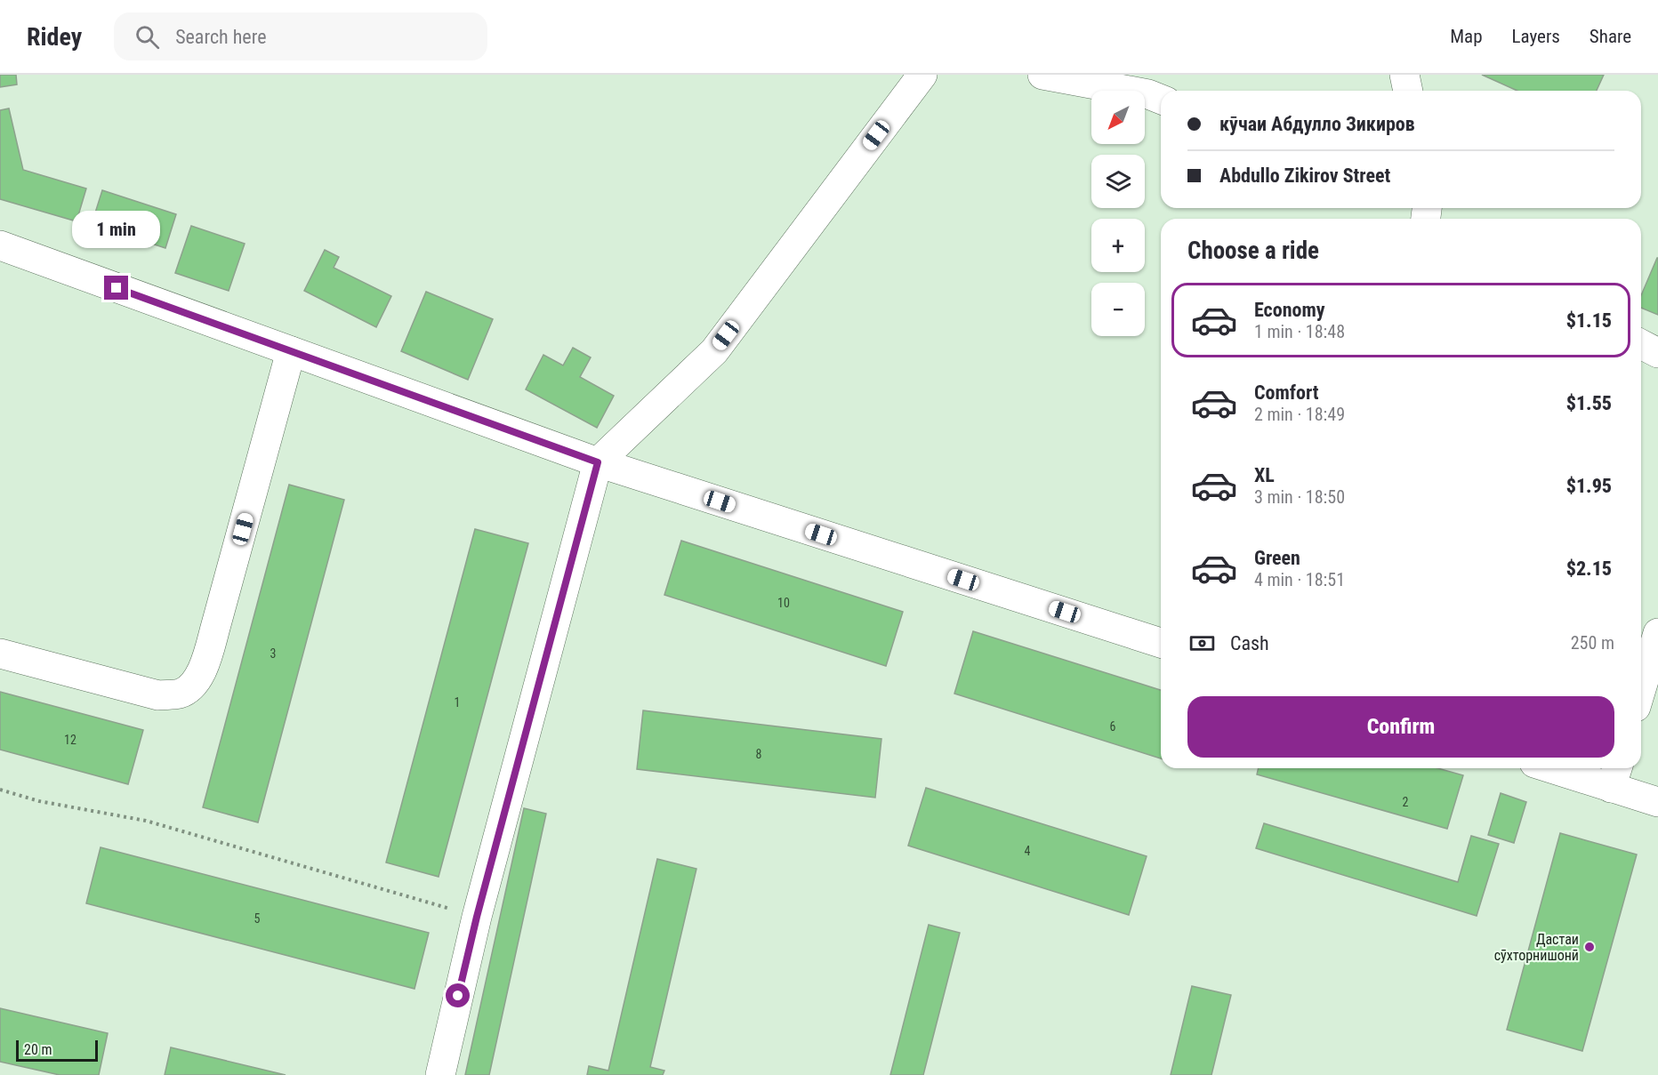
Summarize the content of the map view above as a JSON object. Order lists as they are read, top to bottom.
{
  "places": ["Дастаи сӯхторнишонӣ"],
  "house_numbers": [
    "10",
    "3",
    "1",
    "6",
    "12",
    "8",
    "2",
    "4",
    "5"
  ],
  "scale_bar": "20 m",
  "north": "bottom left",
  "page": {
    "header": "Ridey",
    "search": "Search here",
    "nav": ["Map", "Layers", "Share"],
    "map_buttons": ["+", "−"],
    "banner": ["кӯчаи Абдулло Зикиров", "Abdullo Zikirov Street"],
    "bubble": "1 min",
    "heading": "Choose a ride",
    "list": [
      {
        "name": "Economy",
        "note": "1 min · 18:48",
        "value": "$1.15"
      },
      {
        "name": "Comfort",
        "note": "2 min · 18:49",
        "value": "$1.55"
      },
      {
        "name": "XL",
        "note": "3 min · 18:50",
        "value": "$1.95"
      },
      {
        "name": "Green",
        "note": "4 min · 18:51",
        "value": "$2.15"
      }
    ],
    "pay": ["Cash", "250 m"],
    "buttons": "Confirm",
    "scale": "20 m"
  }
}
